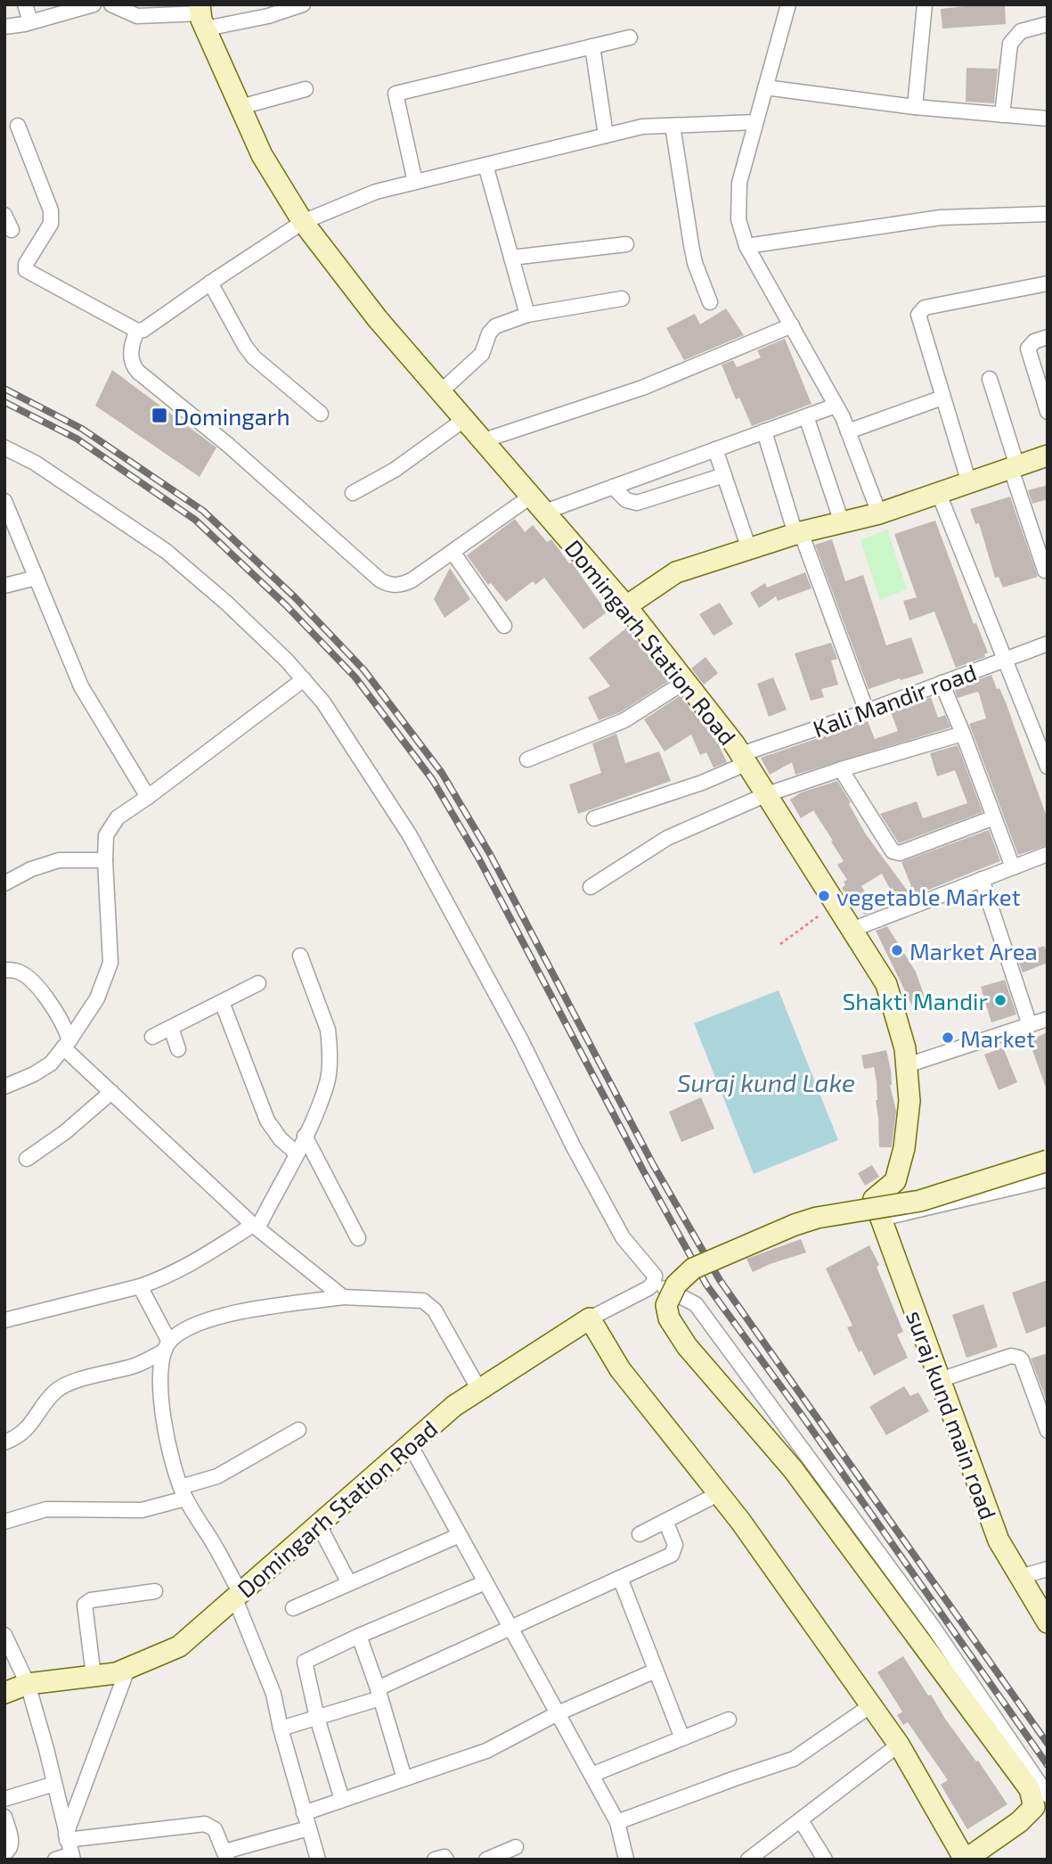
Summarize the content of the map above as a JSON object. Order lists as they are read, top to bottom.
{
  "streets": {
    "street": ["Domingarh Station Road", "Kali Mandir road", "suraj kund main road"]
  },
  "crossings": [
    ["Domingarh Station Road", "Kali Mandir road"],
    ["Domingarh Station Road", "suraj kund main road"]
  ],
  "water": ["Suraj kund Lake"],
  "places": {
    "transit": ["Domingarh"],
    "other": [
      "vegetable Market",
      "Market Area",
      "Shakti Mandir",
      "Market"
    ]
  }
}
